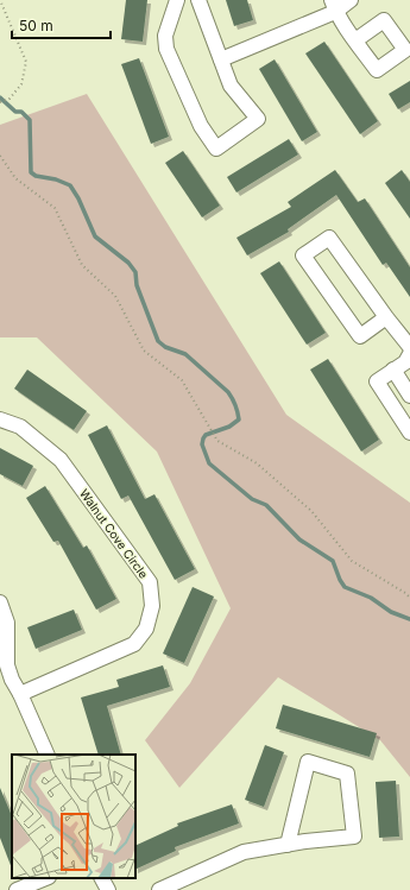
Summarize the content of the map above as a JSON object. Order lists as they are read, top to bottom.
{
  "streets": {
    "street": ["Walnut Cove Circle"]
  },
  "scale_bar": "50 m"
}
